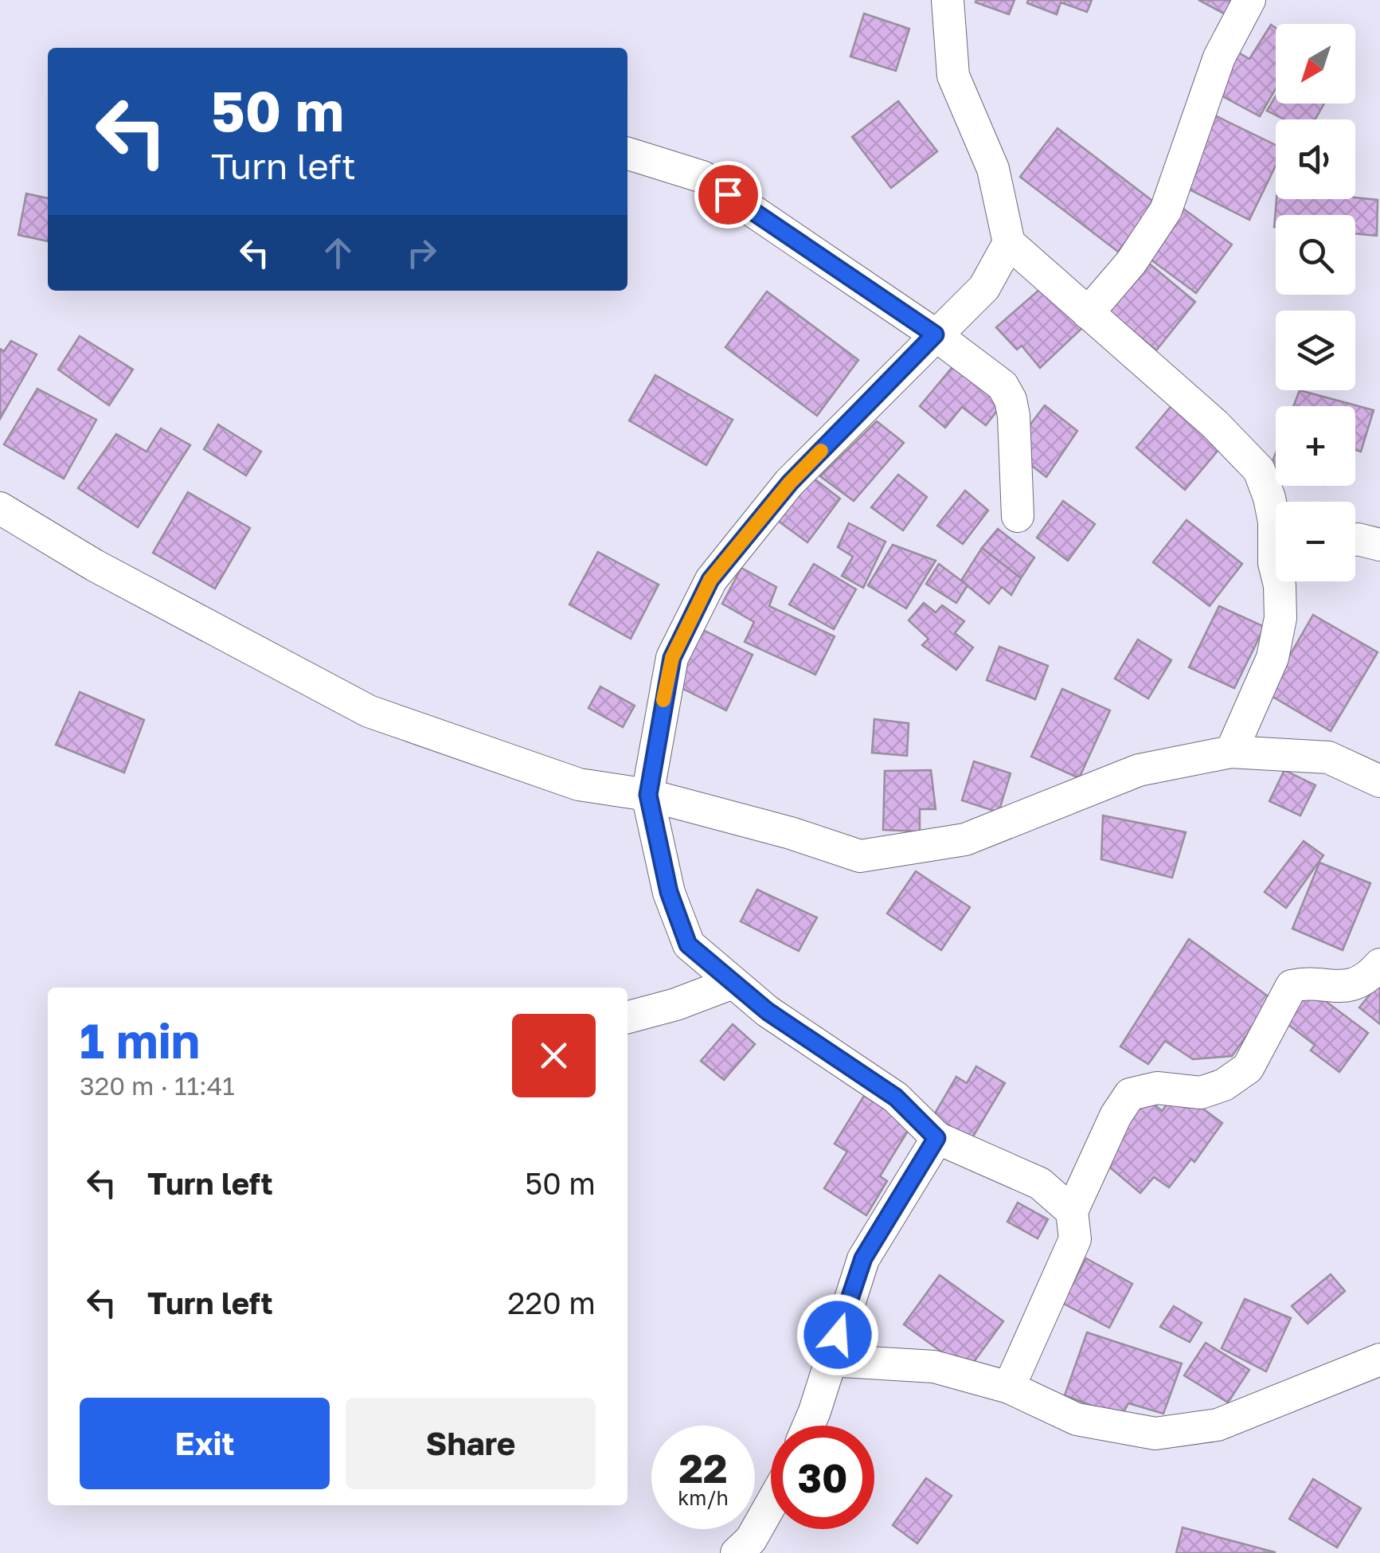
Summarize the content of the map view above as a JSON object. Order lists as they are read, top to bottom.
{
  "north": "bottom left",
  "page": {
    "map_buttons": ["+", "−"],
    "turn": ["50 m", "Turn left"],
    "heading": ["1 min", "320 m · 11:41"],
    "list": [
      {
        "name": "Turn left",
        "value": "50 m"
      },
      {
        "name": "Turn left",
        "value": "220 m"
      }
    ],
    "buttons": ["Exit", "Share"],
    "speed": "22 km/h",
    "limit": "30"
  }
}
